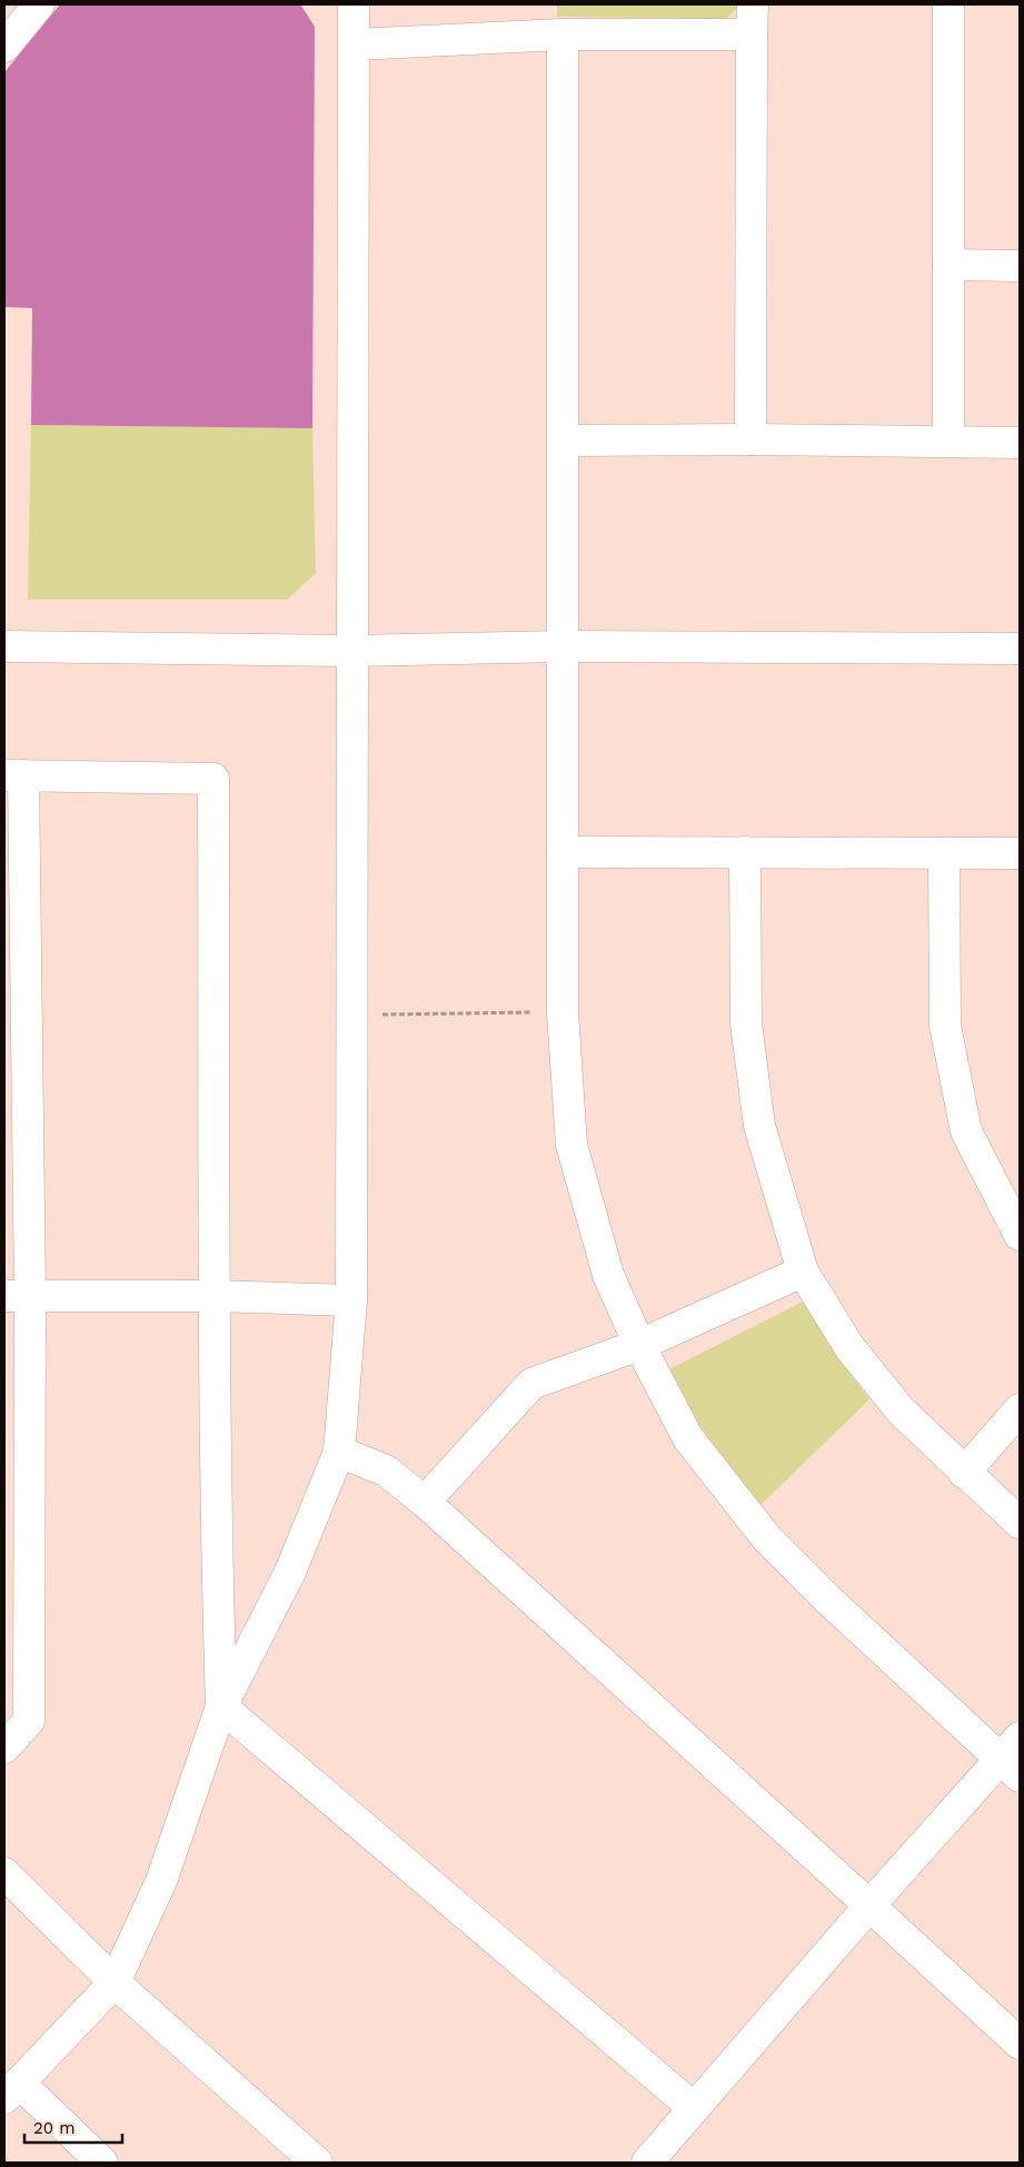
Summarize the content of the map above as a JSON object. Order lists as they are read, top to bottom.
{
  "scale_bar": "20 m"
}
